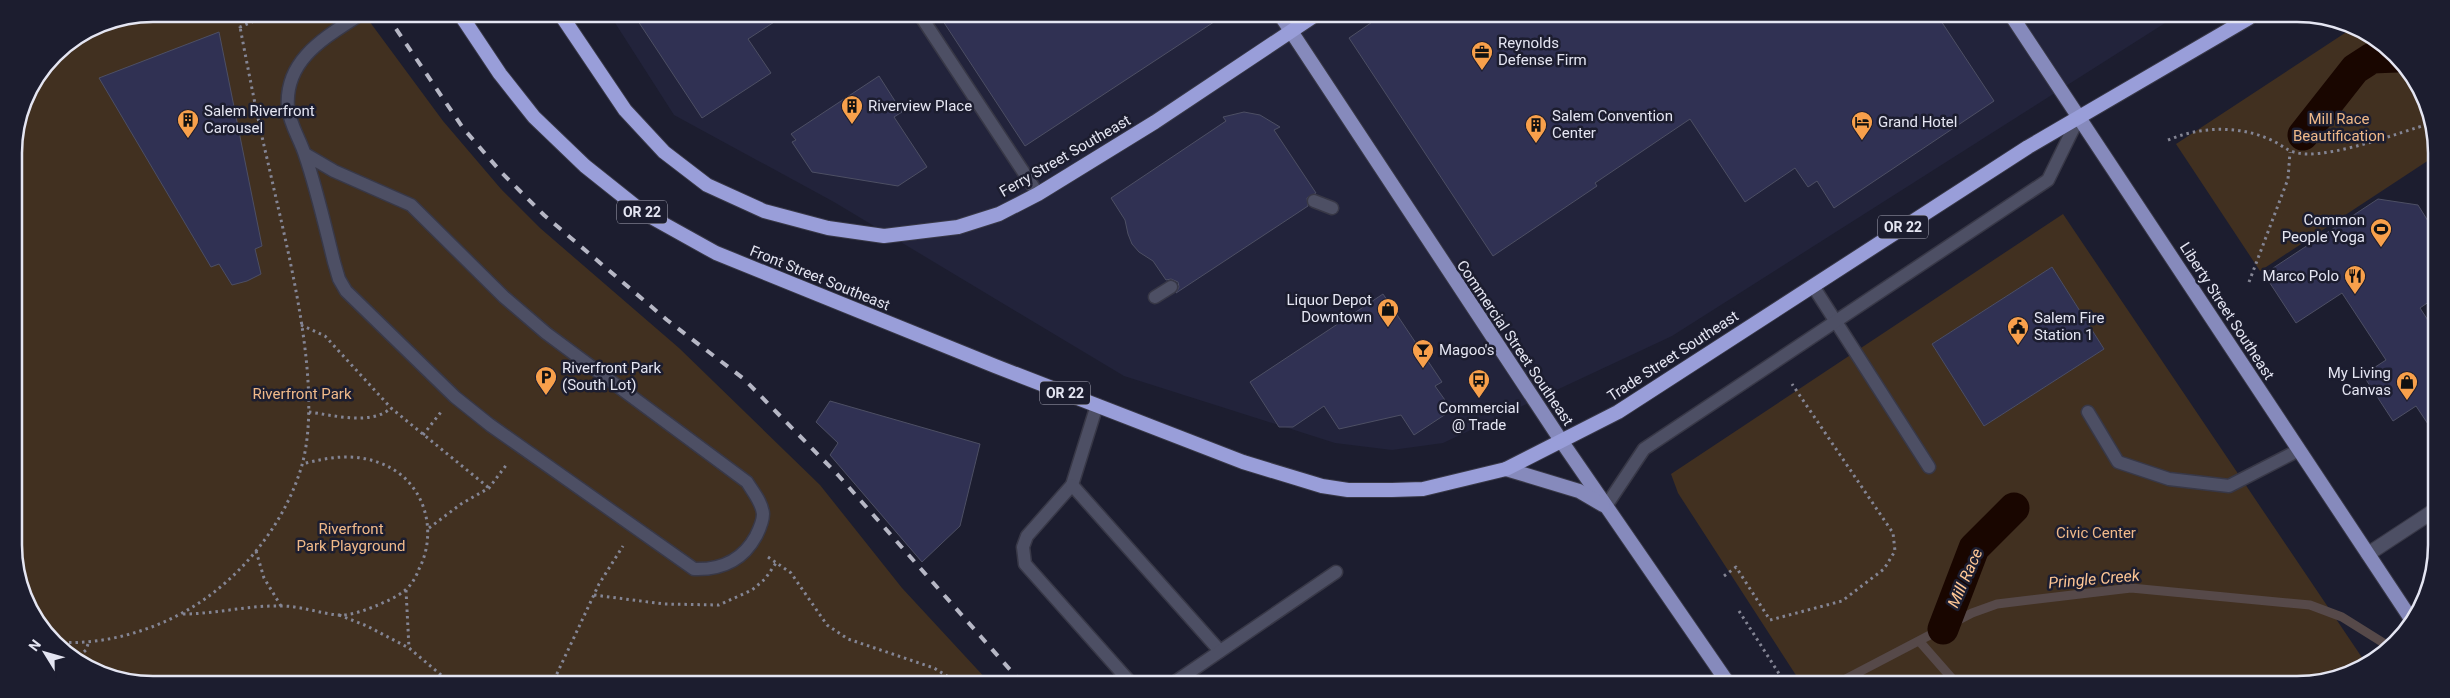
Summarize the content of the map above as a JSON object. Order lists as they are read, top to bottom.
{
  "streets": {
    "highway": [
      "Ferry Street Southeast",
      "OR 22",
      "Front Street Southeast",
      "Trade Street Southeast"
    ],
    "main road": ["Liberty Street Southeast", "Commercial Street Southeast"]
  },
  "crossings": [
    ["Ferry Street Southeast", "Commercial Street Southeast"],
    ["Front Street Southeast", "Trade Street Southeast"],
    ["Liberty Street Southeast", "Trade Street Southeast"],
    ["Commercial Street Southeast", "Trade Street Southeast"]
  ],
  "water": ["Mill Race", "Pringle Creek"],
  "parks": [
    "Mill Race Beautification",
    "Riverfront Park",
    "Riverfront Park Playground",
    "Civic Center"
  ],
  "places": {
    "office": ["Reynolds Defense Firm"],
    "building": ["Riverview Place", "Salem Riverfront Carousel", "Salem Convention Center"],
    "hotel": ["Grand Hotel"],
    "sports": ["Common People Yoga"],
    "restaurant": ["Marco Polo"],
    "shop": ["Liquor Depot Downtown", "My Living Canvas"],
    "public building": ["Salem Fire Station 1"],
    "bar": ["Magoo's"],
    "parking": ["Riverfront Park (South Lot)"],
    "bus stop": ["Commercial @ Trade"]
  },
  "north": "top left"
}
